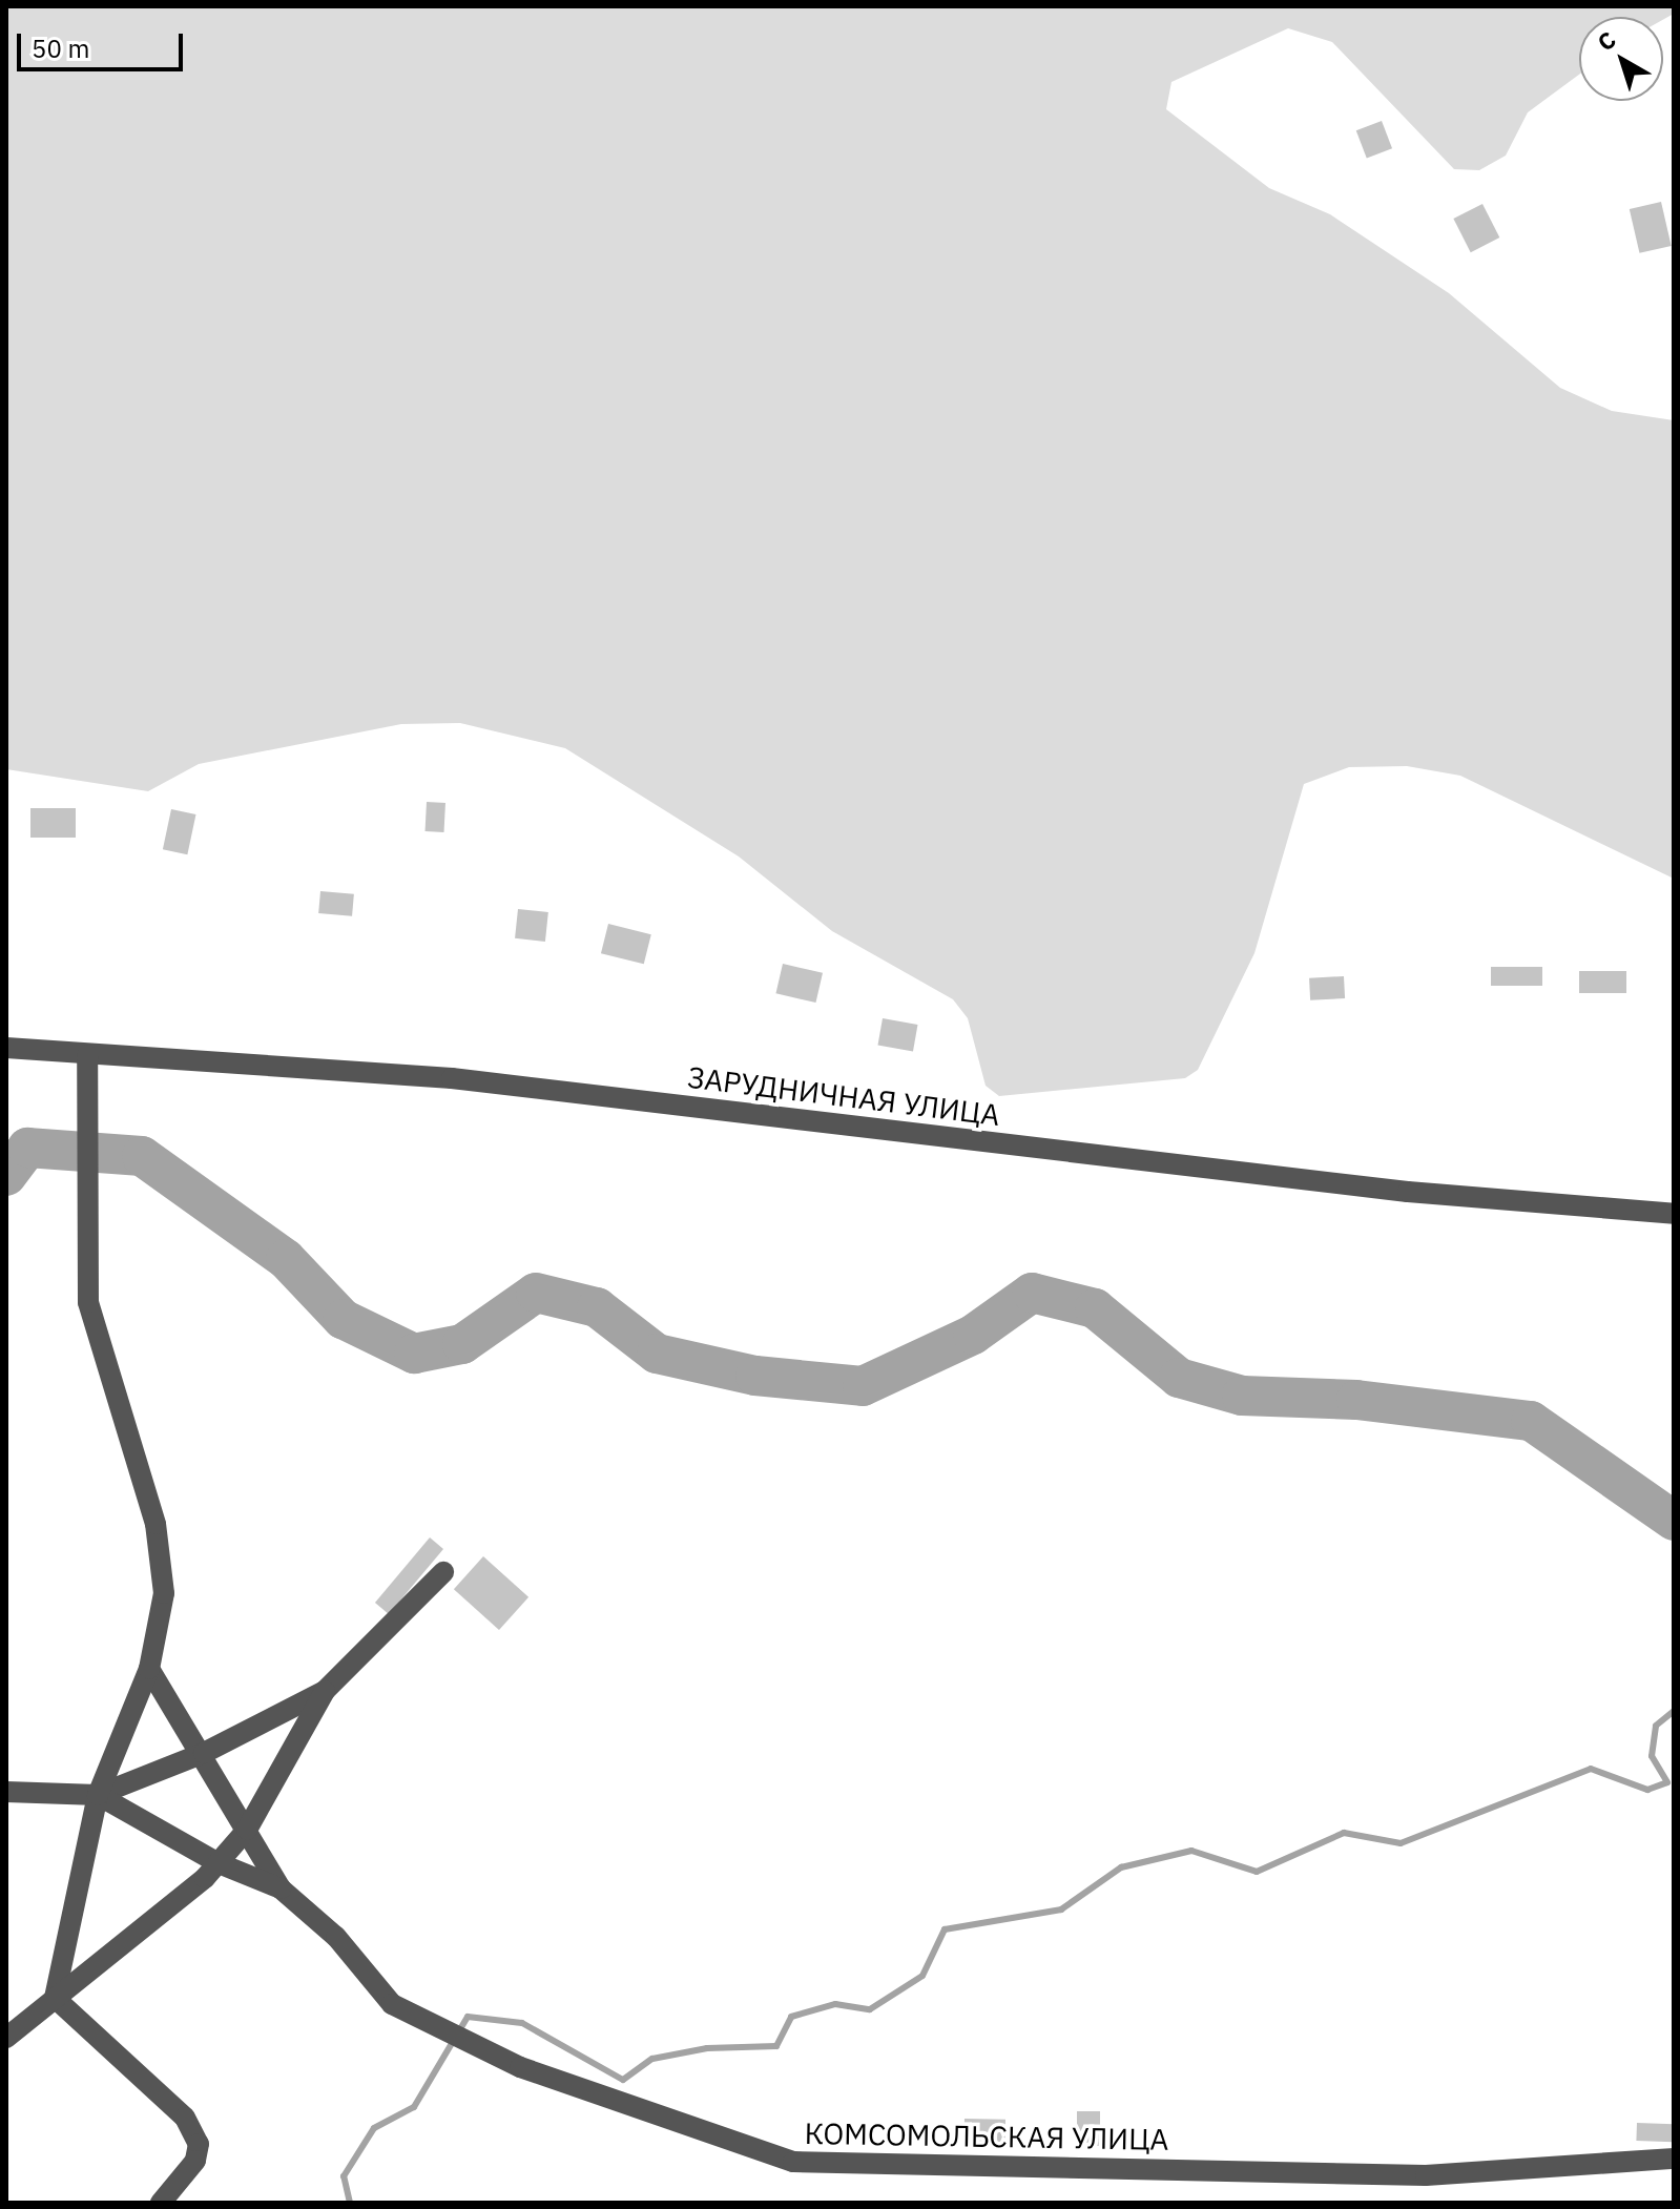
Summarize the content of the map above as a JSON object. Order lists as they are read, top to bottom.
{
  "streets": {
    "street": ["ЗАРУДНИЧНАЯ УЛИЦА", "КОМСОМОЛЬСКАЯ УЛИЦА"]
  },
  "scale_bar": "50 m",
  "north": "top left"
}
